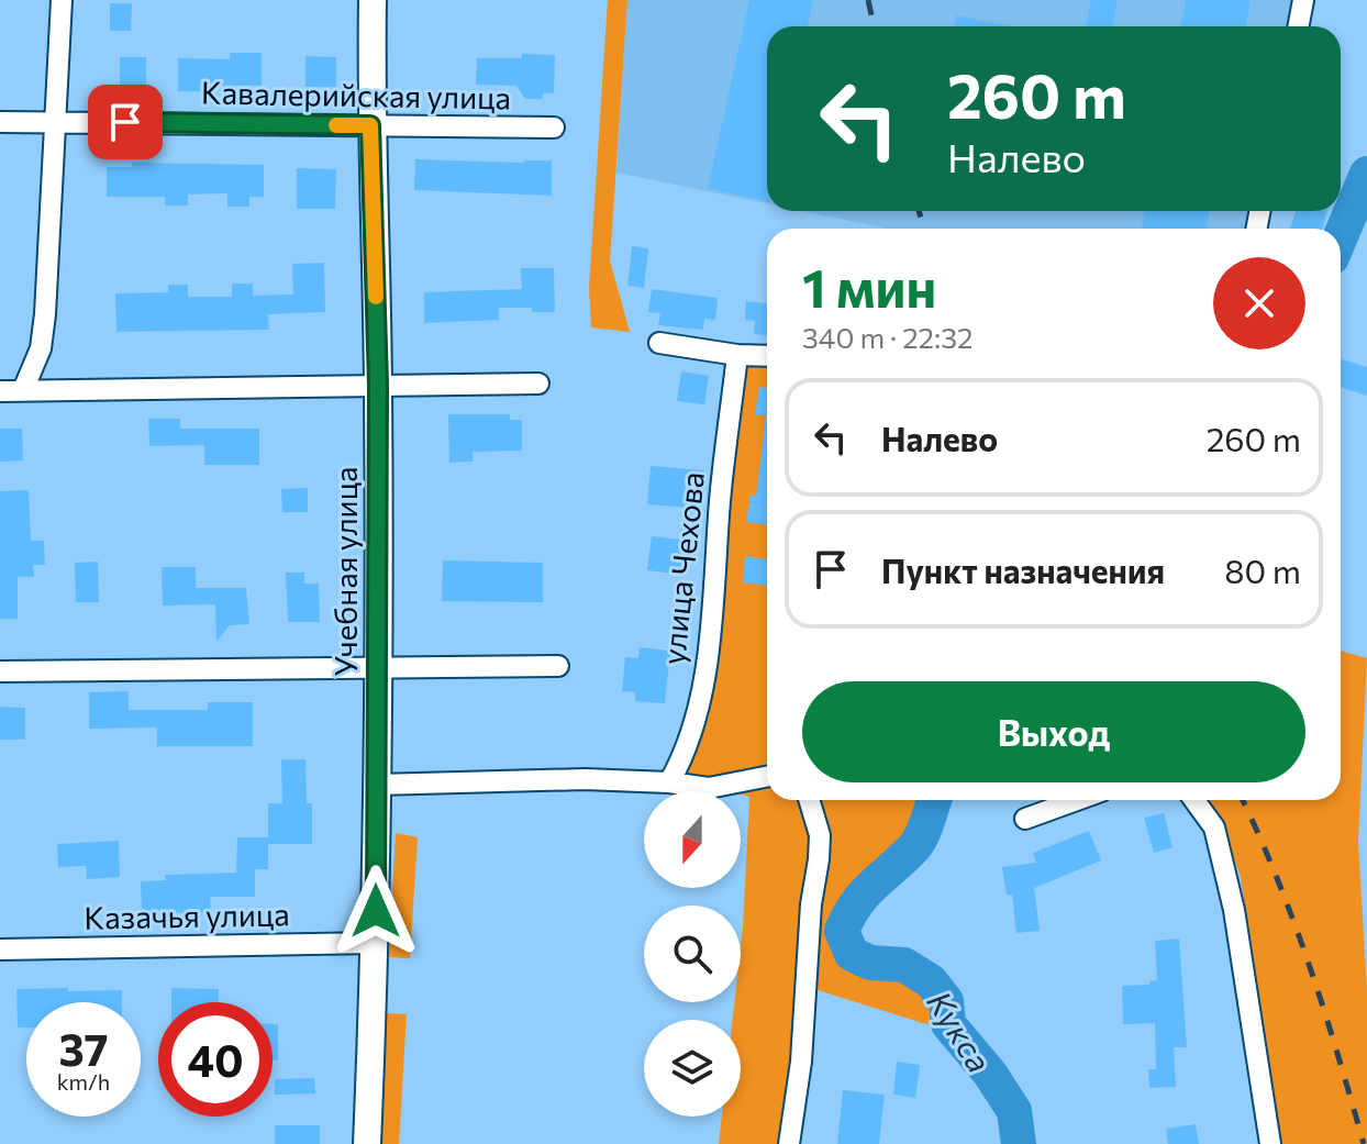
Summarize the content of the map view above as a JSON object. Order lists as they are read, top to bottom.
{
  "streets": {
    "street": [
      "Кавалерийская улица",
      "улица Чехова",
      "Учебная улица",
      "Казачья улица"
    ]
  },
  "crossings": [
    ["Кавалерийская улица", "Учебная улица"],
    ["Учебная улица", "Казачья улица"]
  ],
  "water": ["Кукса"],
  "north": "bottom",
  "page": {
    "turn": ["260 m", "Налево"],
    "heading": ["1 мин", "340 m · 22:32"],
    "list": [
      {
        "name": "Налево",
        "value": "260 m"
      },
      {
        "name": "Пункт назначения",
        "value": "80 m"
      }
    ],
    "buttons": "Выход",
    "speed": "37 km/h",
    "limit": "40"
  }
}
